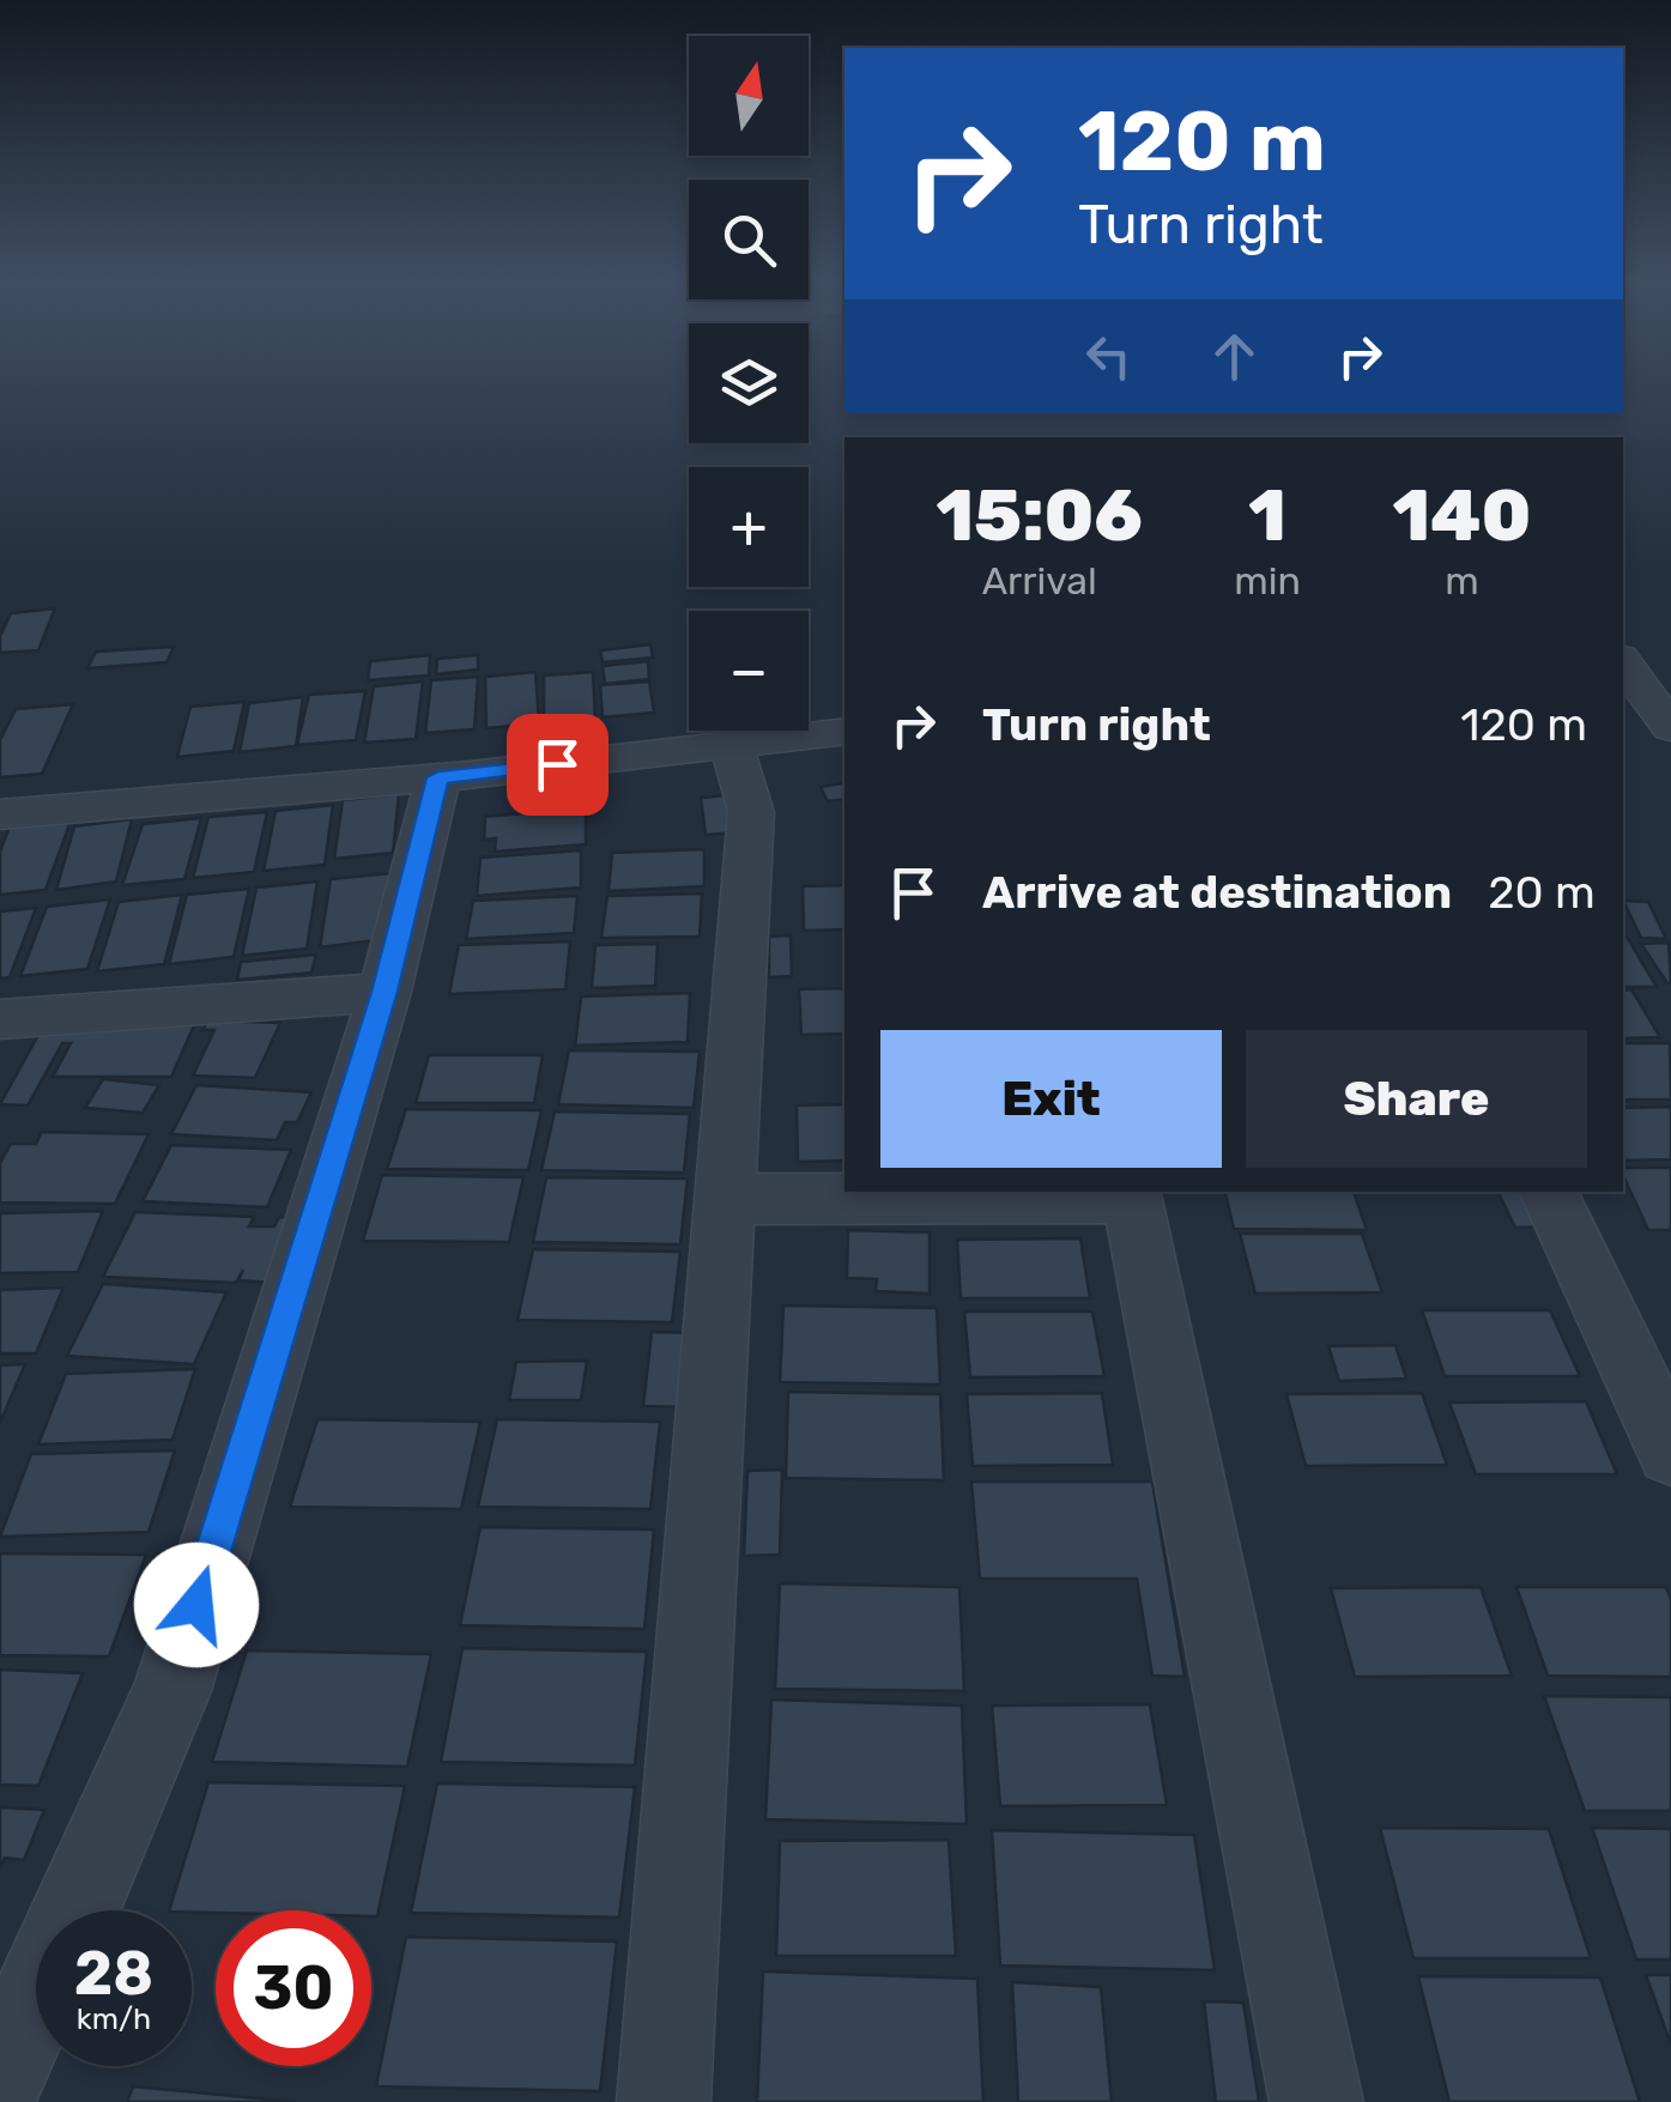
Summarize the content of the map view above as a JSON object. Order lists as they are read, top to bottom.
{
  "north": "top",
  "page": {
    "map_buttons": ["+", "−"],
    "turn": ["120 m", "Turn right"],
    "eta": [
      "15:06",
      "Arrival",
      "1",
      "min",
      "140",
      "m"
    ],
    "list": [
      {
        "name": "Turn right",
        "value": "120 m"
      },
      {
        "name": "Arrive at destination",
        "value": "20 m"
      }
    ],
    "buttons": ["Exit", "Share"],
    "speed": "28 km/h",
    "limit": "30"
  }
}
